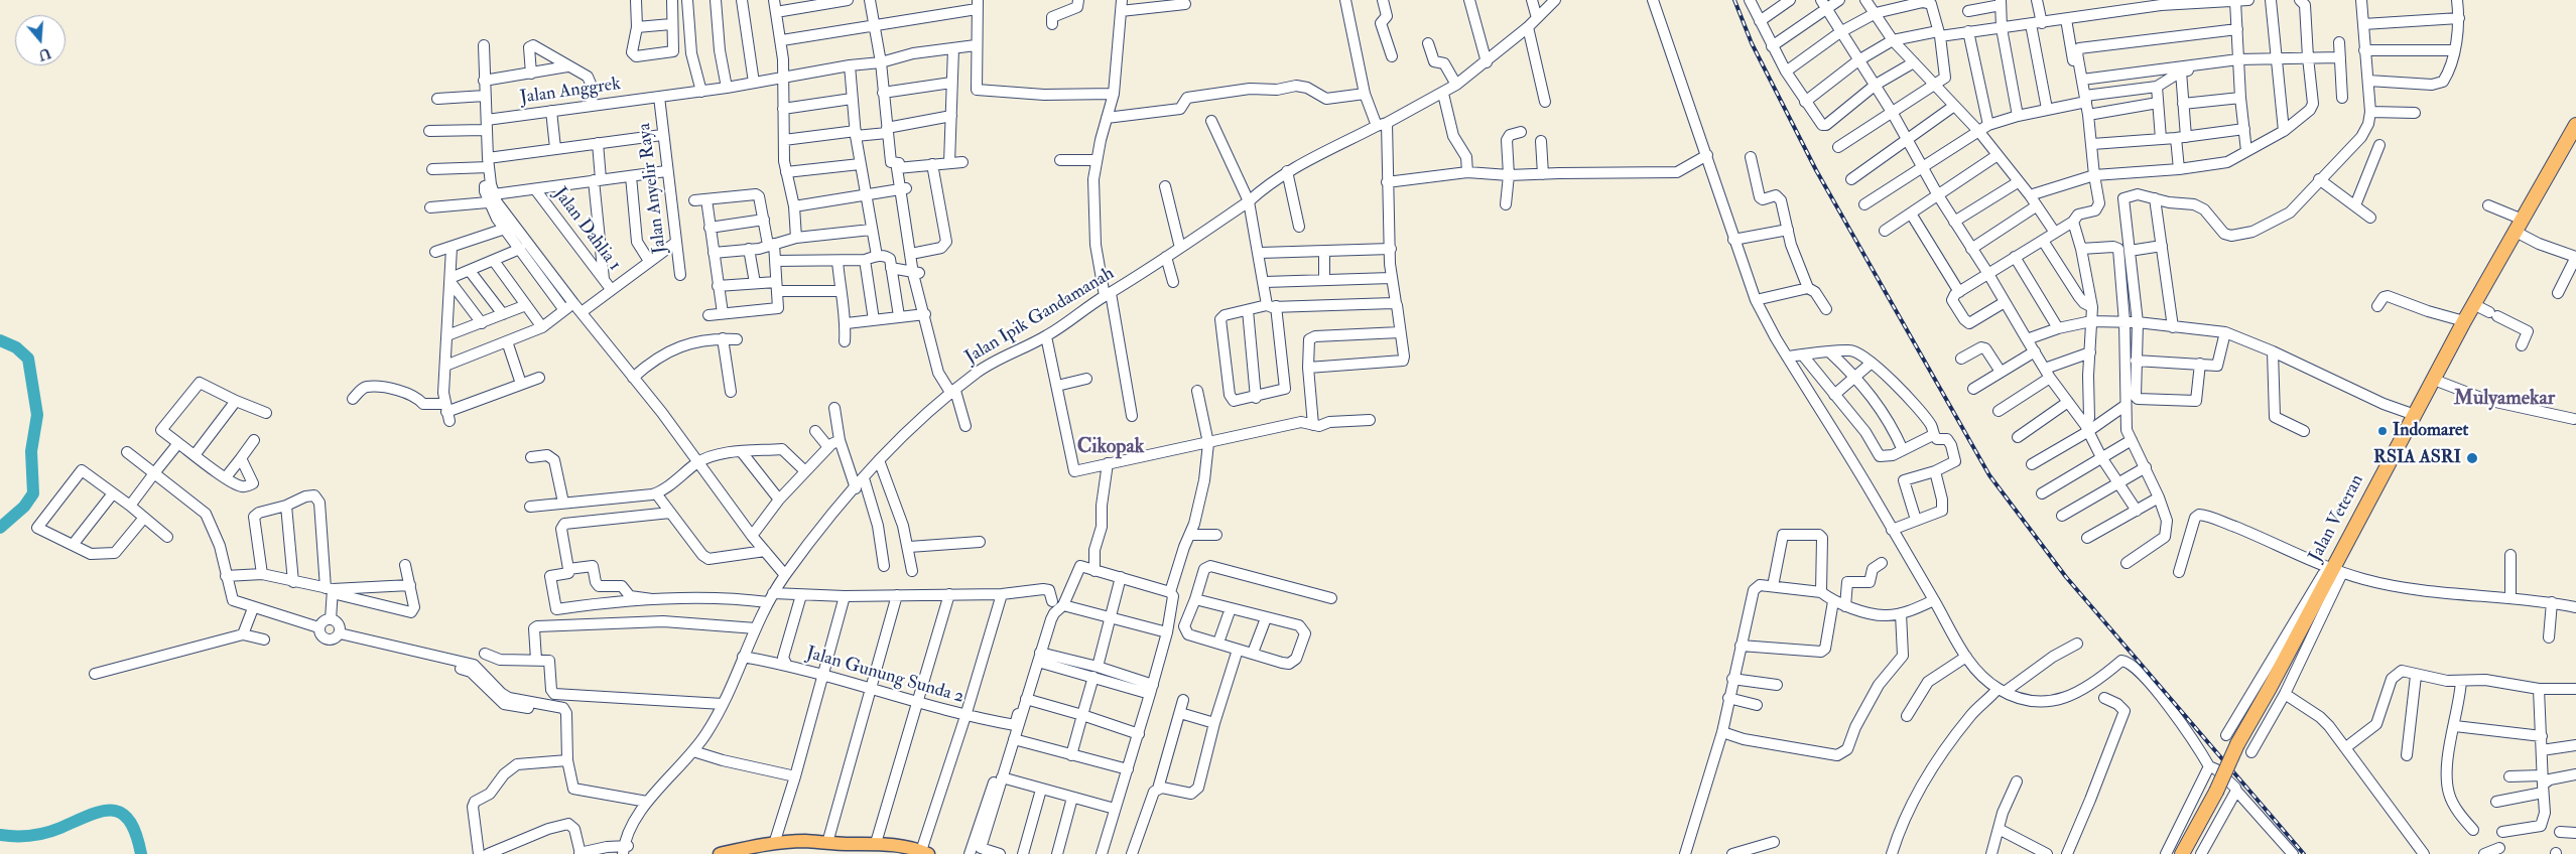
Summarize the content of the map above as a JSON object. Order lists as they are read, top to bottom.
{
  "streets": {
    "highway": ["Jalan Veteran"],
    "street": [
      "Jalan Anggrek",
      "Jalan Anyelir Raya",
      "Jalan Dahlia 1",
      "Jalan Ipik Gandamanah",
      "Jalan Gunung Sunda 2"
    ]
  },
  "crossings": [
    ["Jalan Anggrek", "Jalan Anyelir Raya"]
  ],
  "districts": ["Mulyamekar", "Cikopak"],
  "places": ["Indomaret", "RSIA ASRI"],
  "north": "bottom"
}
